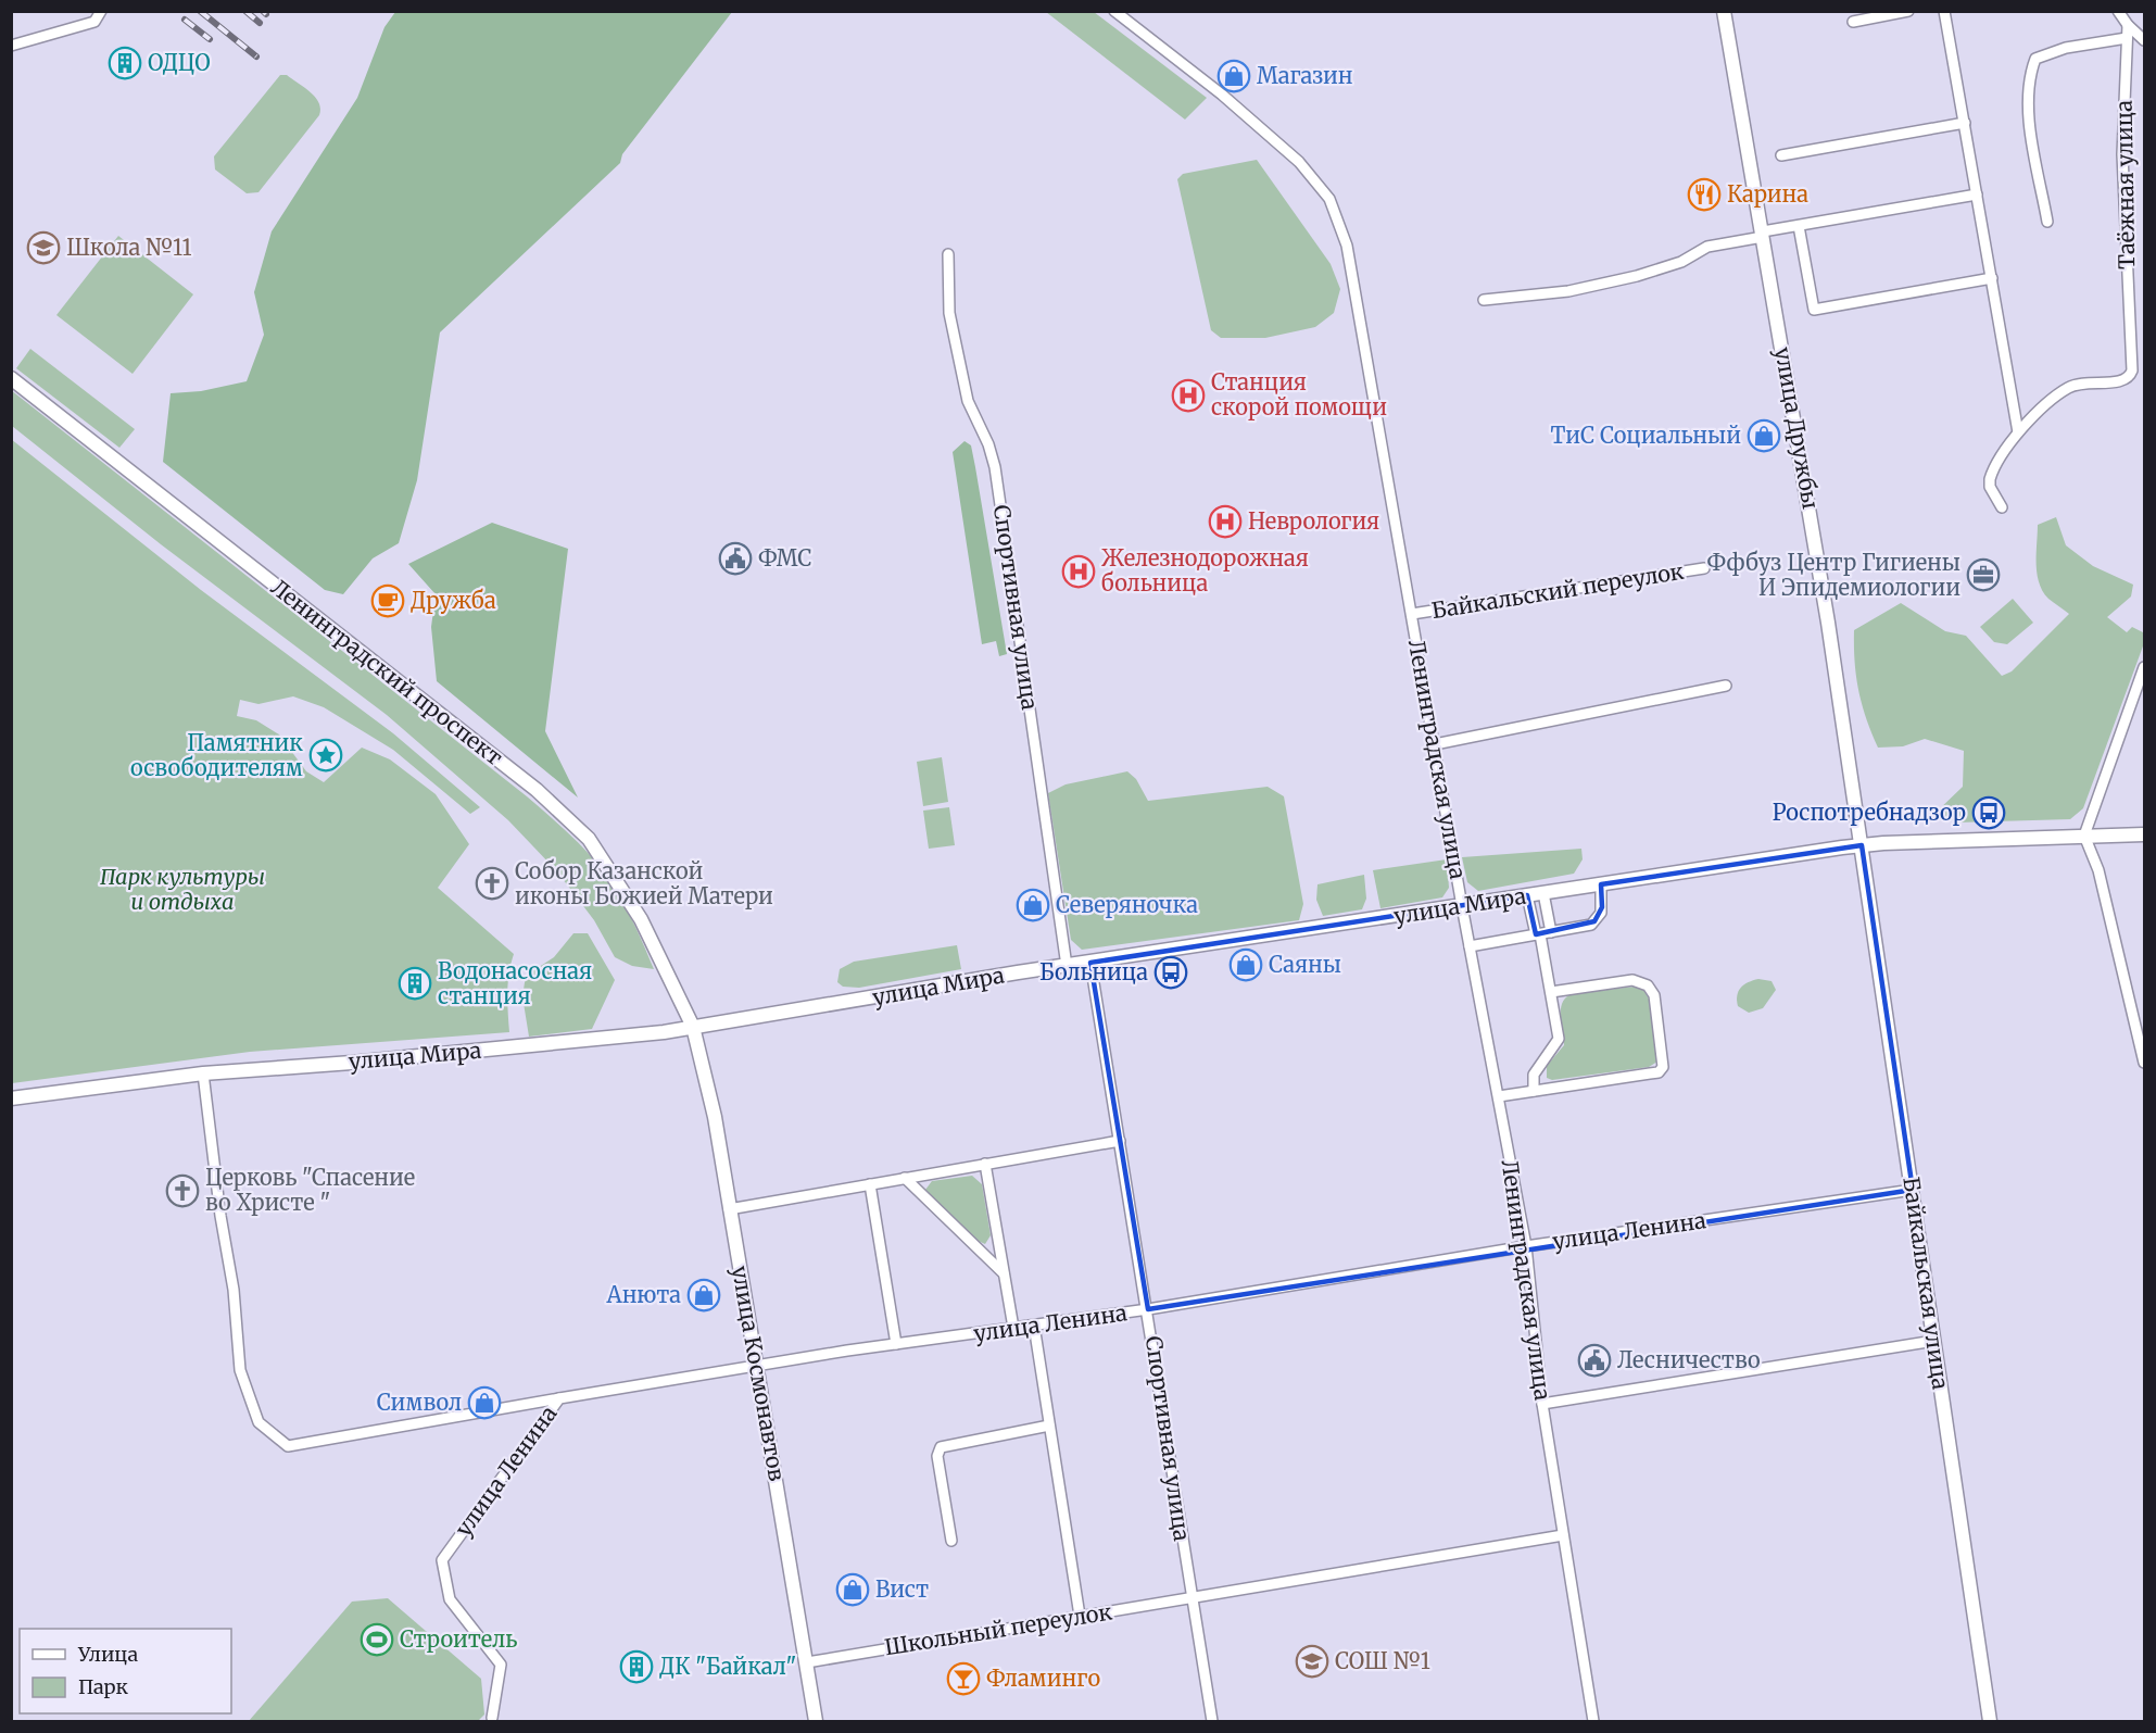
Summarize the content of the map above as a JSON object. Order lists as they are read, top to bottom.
{
  "streets": {
    "street": [
      "Таёжная улица",
      "улица Дружбы",
      "Байкальский переулок",
      "Спортивная улица",
      "Ленинградский проспект",
      "Ленинградская улица",
      "улица Мира",
      "улица Ленина",
      "Байкальская улица",
      "улица Космонавтов",
      "Школьный переулок"
    ]
  },
  "crossings": [
    ["улица Дружбы", "улица Мира"],
    ["улица Дружбы", "Байкальская улица"],
    ["Байкальский переулок", "Ленинградская улица"],
    ["Спортивная улица", "улица Мира"],
    ["Спортивная улица", "улица Ленина"],
    ["Спортивная улица", "Школьный переулок"],
    ["Ленинградский проспект", "улица Мира"],
    ["Ленинградский проспект", "улица Космонавтов"],
    ["Ленинградская улица", "улица Мира"],
    ["Ленинградская улица", "улица Ленина"],
    ["Ленинградская улица", "Школьный переулок"],
    ["улица Мира", "Байкальская улица"],
    ["улица Мира", "улица Космонавтов"],
    ["улица Ленина", "Байкальская улица"],
    ["улица Ленина", "улица Космонавтов"],
    ["улица Космонавтов", "Школьный переулок"]
  ],
  "parks": ["Парк культуры и отдыха"],
  "places": {
    "building": ["ОДЦО", "Водонасосная станция", "ДК \"Байкал\""],
    "shop": [
      "Магазин",
      "ТиС Социальный",
      "Северяночка",
      "Саяны",
      "Анюта",
      "Символ",
      "Вист"
    ],
    "restaurant": ["Карина"],
    "school or university": ["Школа №11", "СОШ №1"],
    "hospital": ["Станция скорой помощи", "Неврология", "Железнодорожная больница"],
    "public building": ["ФМС", "Лесничество"],
    "office": ["Ффбуз Центр Гигиены И Эпидемиологии"],
    "cafe": ["Дружба"],
    "place": ["Памятник освободителям"],
    "bus stop": ["Роспотребнадзор", "Больница"],
    "church": ["Собор Казанской иконы Божией Матери", "Церковь \"Спасение во Христе \""],
    "sports": ["Строитель"],
    "bar": ["Фламинго"]
  },
  "legend": ["Улица", "Парк"]
}
